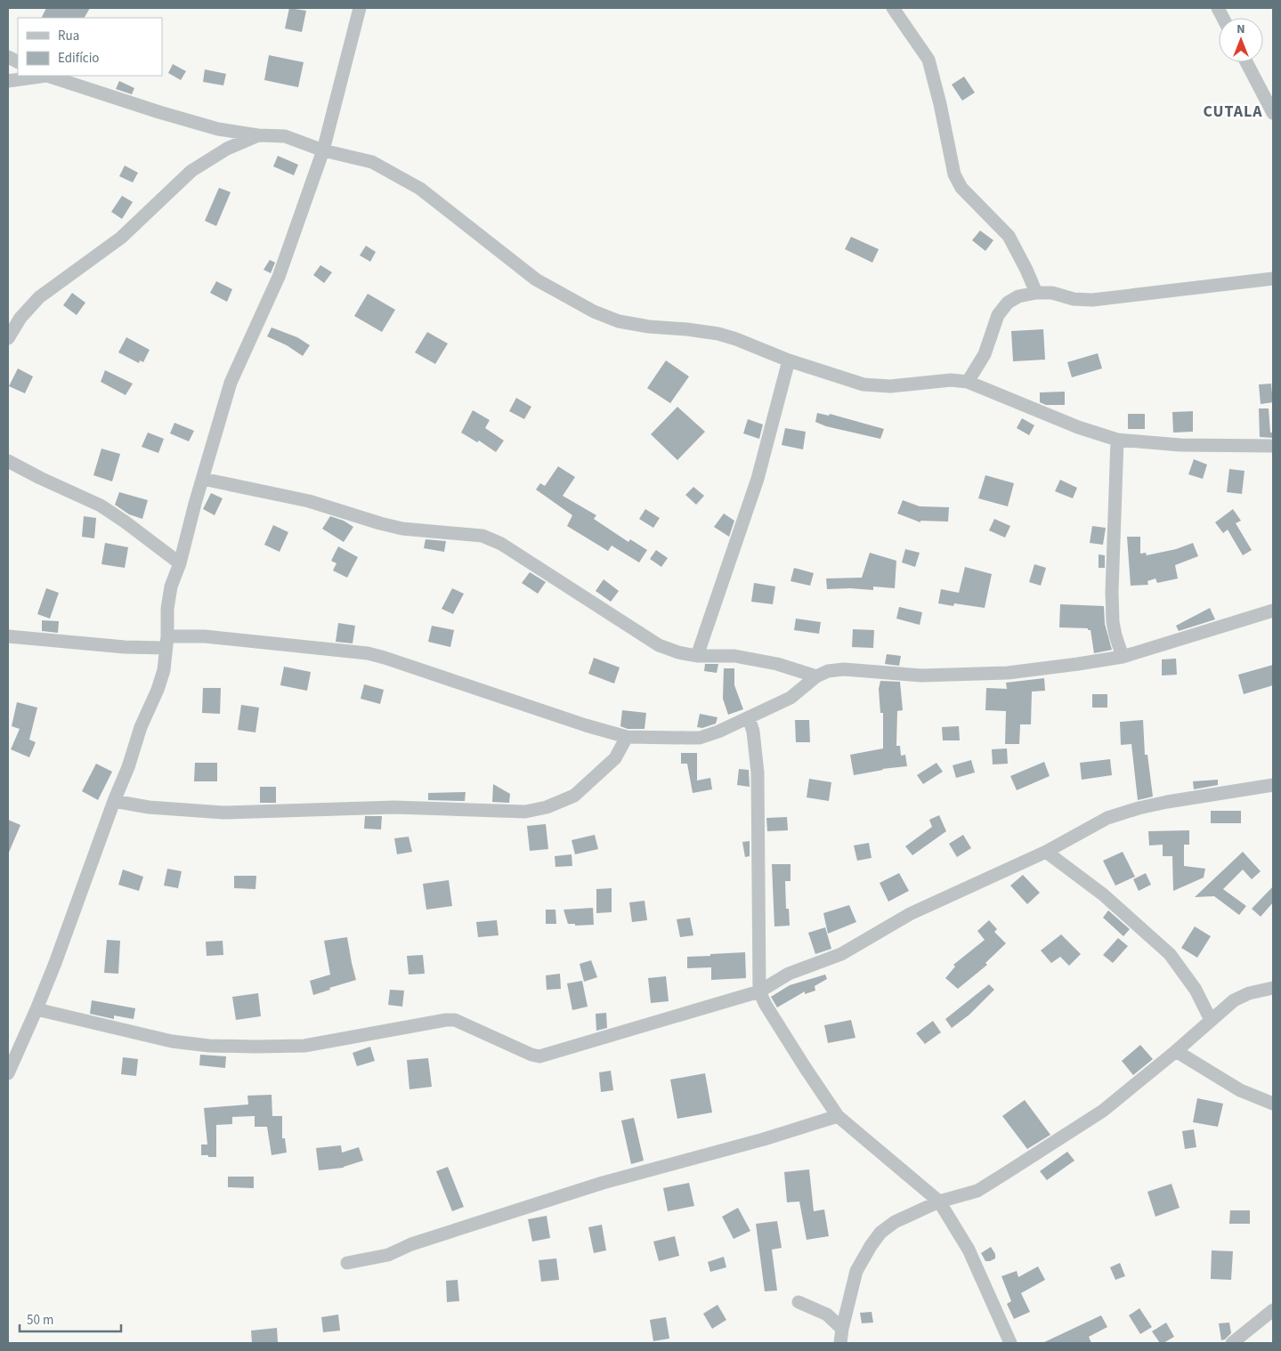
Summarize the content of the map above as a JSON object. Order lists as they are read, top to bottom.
{
  "districts": ["CUTALA"],
  "legend": ["Rua", "Edifício"],
  "scale_bar": "50 m",
  "north": "top"
}
